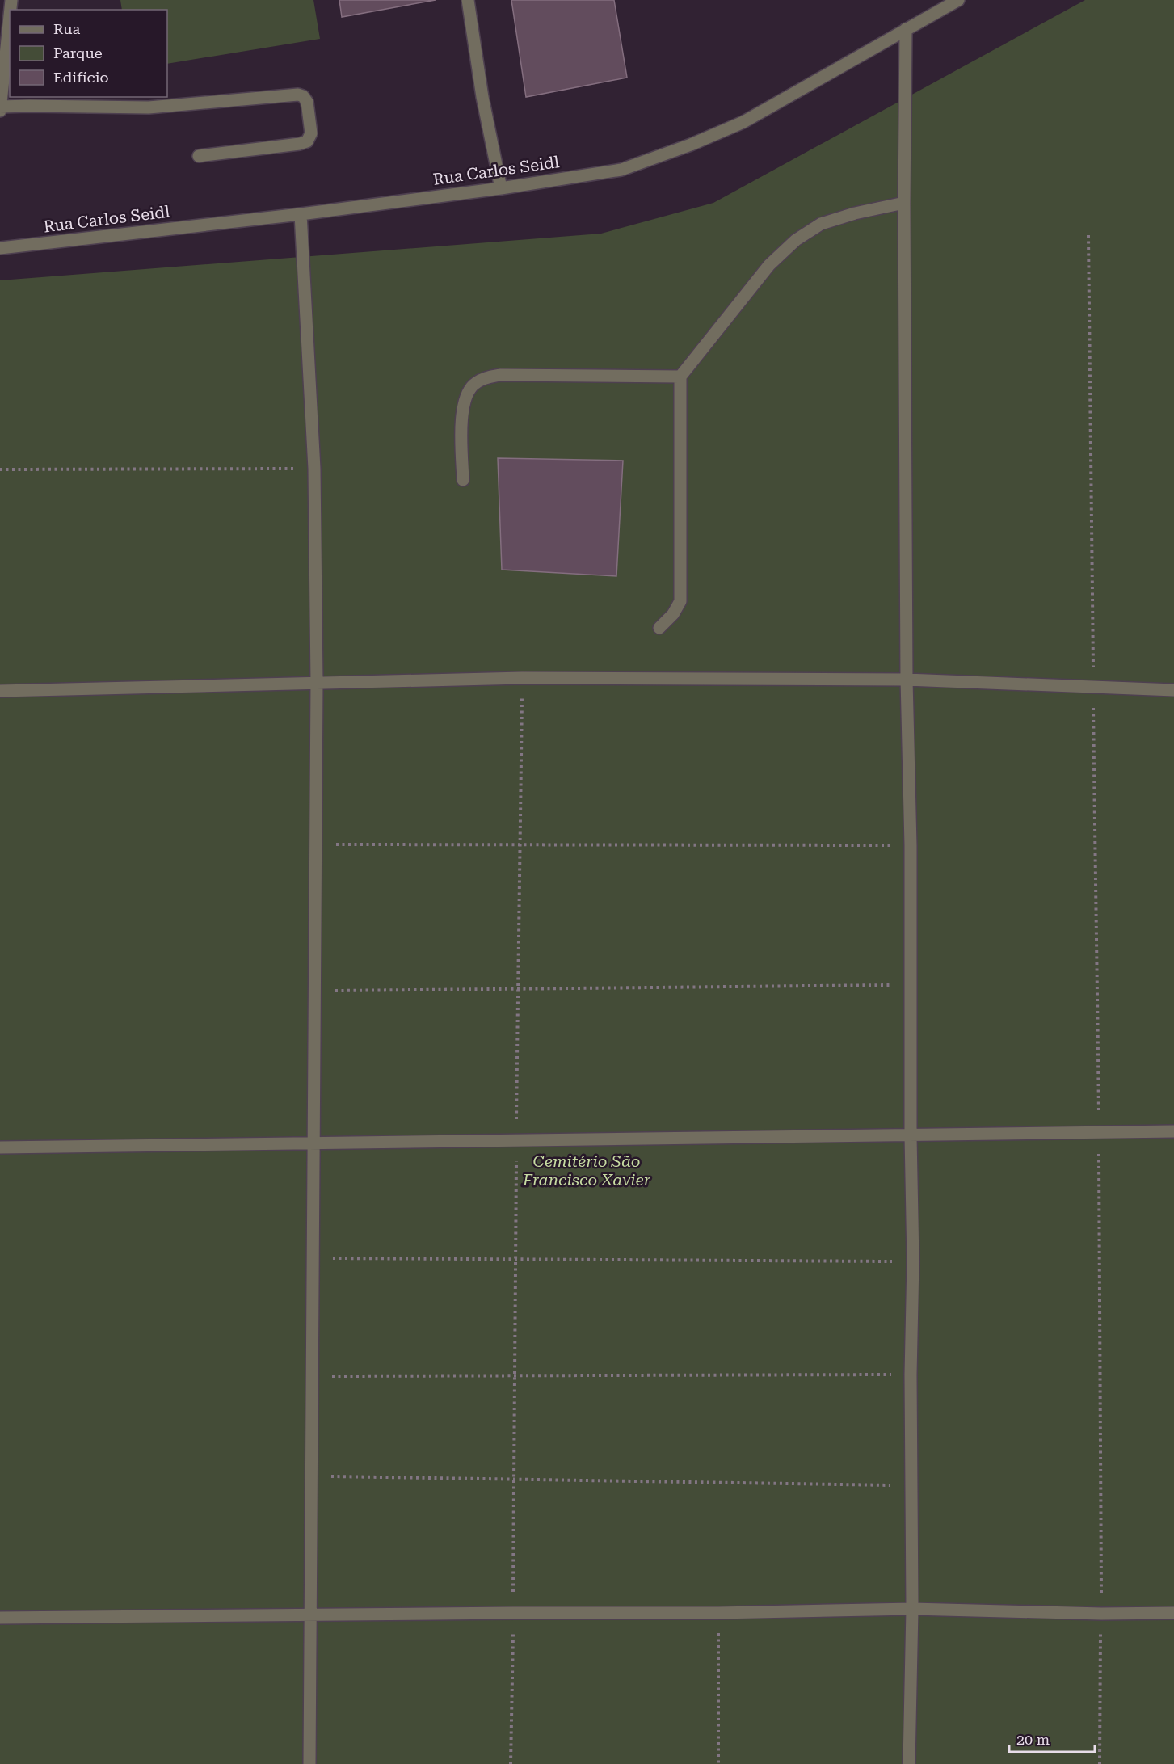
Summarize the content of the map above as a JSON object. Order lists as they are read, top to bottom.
{
  "streets": {
    "street": ["Rua Carlos Seidl"]
  },
  "parks": ["Cemitério São Francisco Xavier"],
  "legend": ["Rua", "Parque", "Edifício"],
  "scale_bar": "20 m"
}
